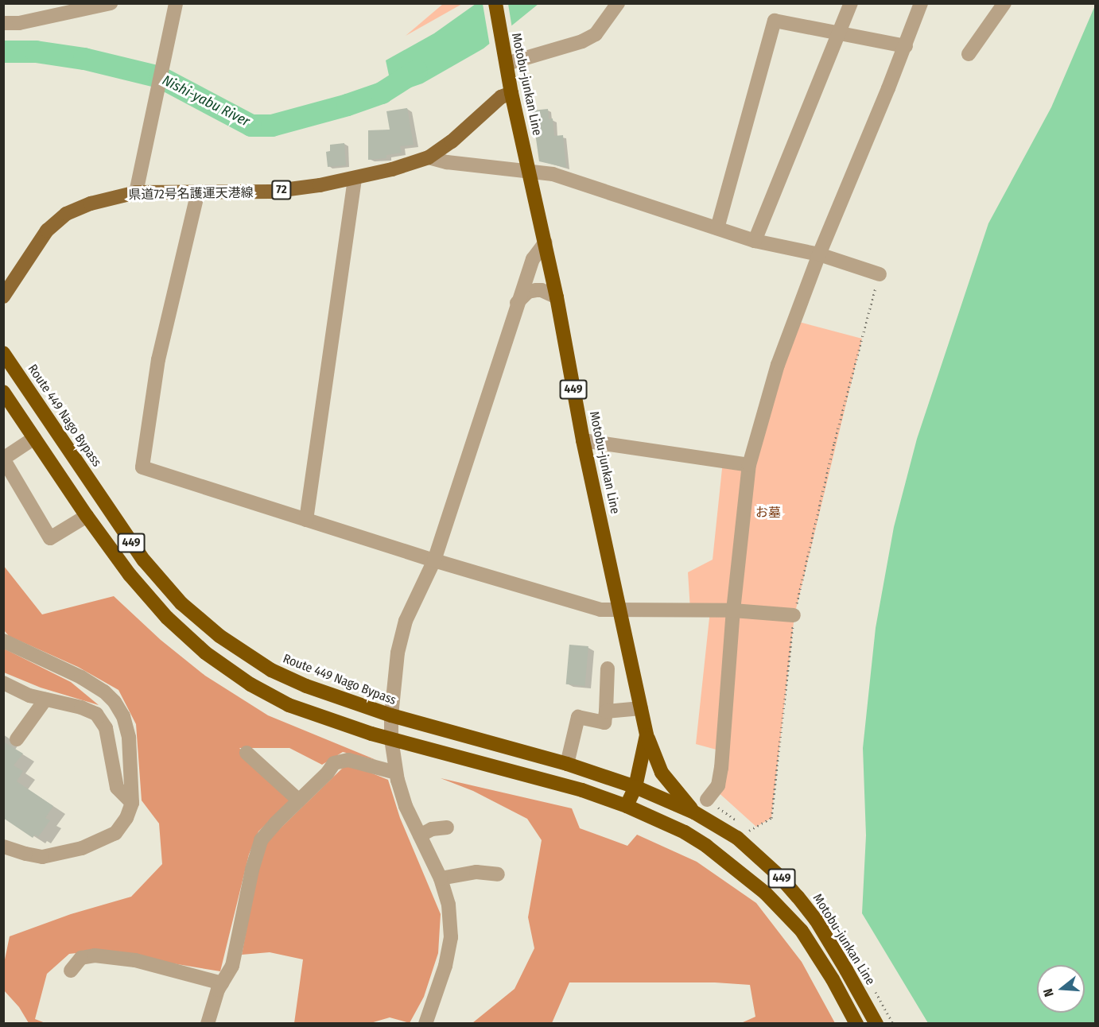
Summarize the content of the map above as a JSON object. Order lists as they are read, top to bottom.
{
  "streets": {
    "highway": ["Motobu-junkan Line", "449", "Route 449 Nago Bypass"],
    "main road": ["72", "県道72号名護運天港線"]
  },
  "crossings": [
    ["Motobu-junkan Line", "県道72号名護運天港線"],
    ["Motobu-junkan Line", "449"],
    ["Motobu-junkan Line", "Route 449 Nago Bypass"]
  ],
  "water": ["Nishi-yabu River"],
  "parks": ["お墓"],
  "north": "left"
}
